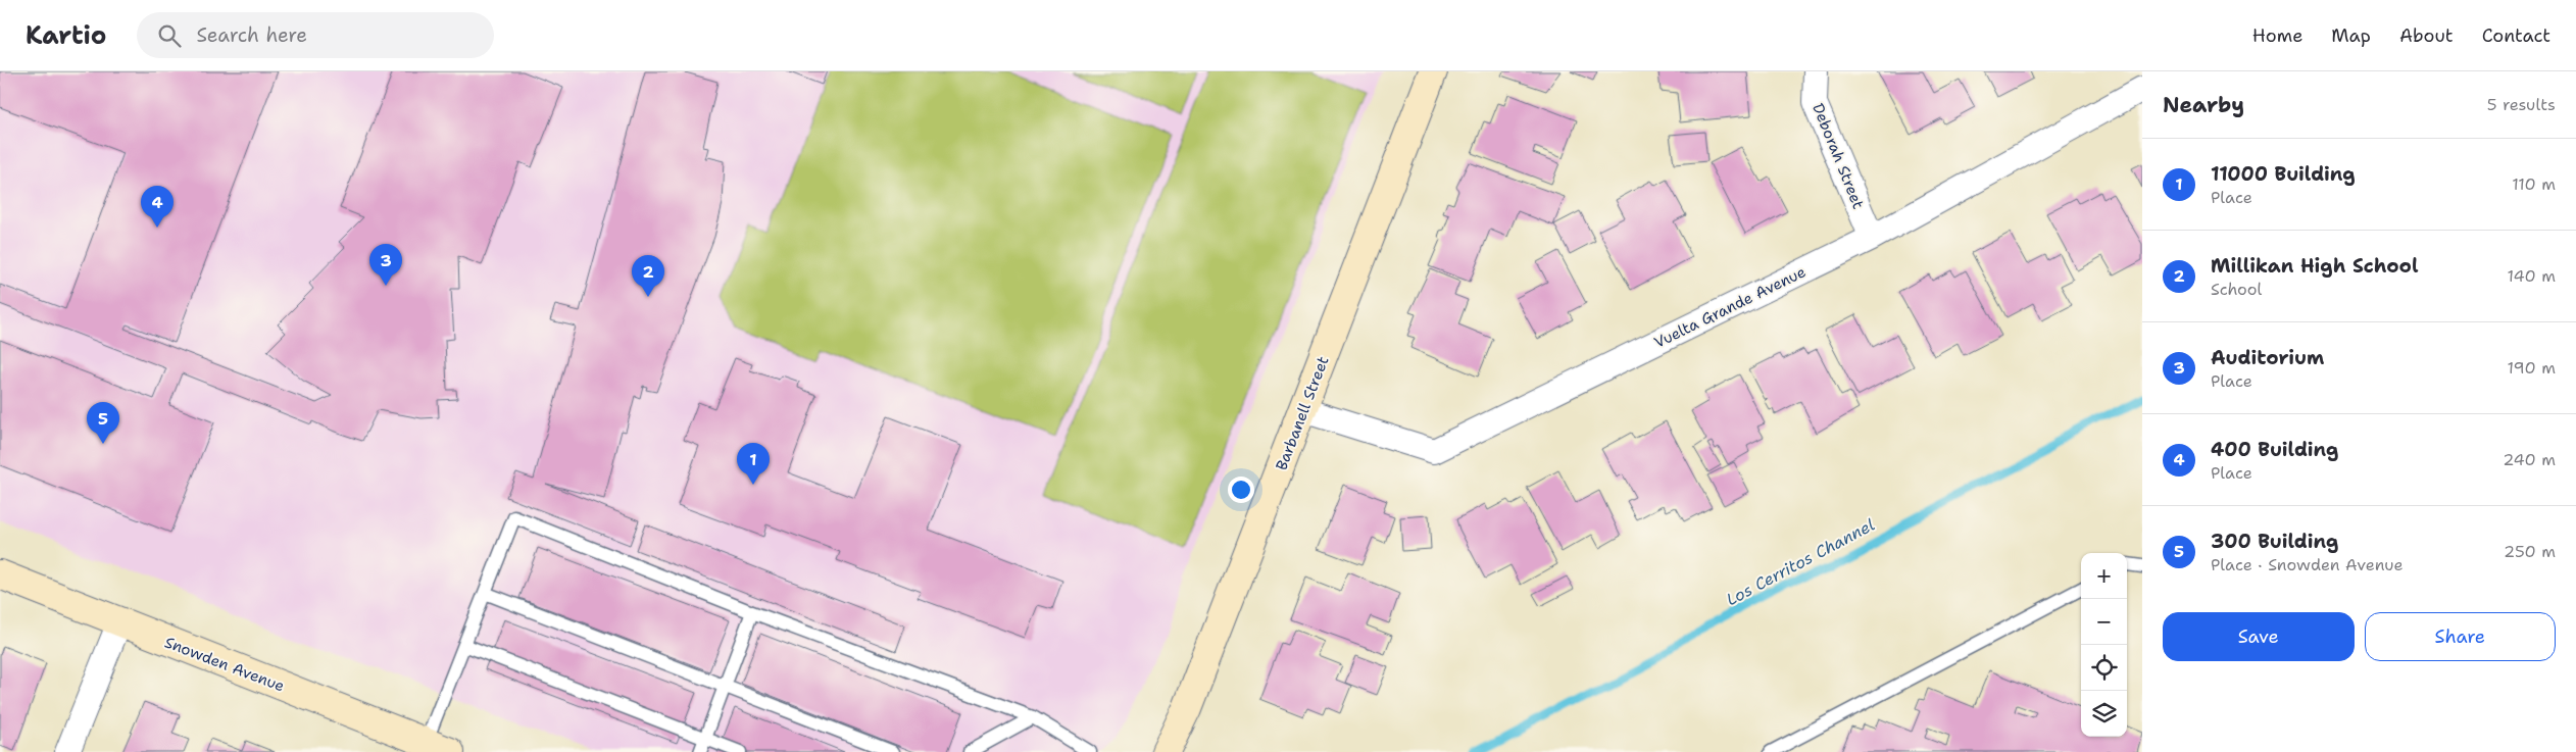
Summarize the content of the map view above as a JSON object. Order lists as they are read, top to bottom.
{
  "streets": {
    "street": [
      "Deborah Street",
      "Vuelta Grande Avenue",
      "Barbanell Street",
      "Snowden Avenue"
    ]
  },
  "crossings": [
    ["Deborah Street", "Vuelta Grande Avenue"],
    ["Vuelta Grande Avenue", "Barbanell Street"]
  ],
  "water": ["Los Cerritos Channel"],
  "page": {
    "header": "Kartio",
    "search": "Search here",
    "nav": [
      "Home",
      "Map",
      "About",
      "Contact"
    ],
    "heading": ["Nearby", "5 results"],
    "list": [
      {
        "mark": "1",
        "name": "11000 Building",
        "note": "Place",
        "value": "110 m"
      },
      {
        "mark": "2",
        "name": "Millikan High School",
        "note": "School",
        "value": "140 m"
      },
      {
        "mark": "3",
        "name": "Auditorium",
        "note": "Place",
        "value": "190 m"
      },
      {
        "mark": "4",
        "name": "400 Building",
        "note": "Place",
        "value": "240 m"
      },
      {
        "mark": "5",
        "name": "300 Building",
        "note": "Place · Snowden Avenue",
        "value": "250 m"
      }
    ],
    "pins": [
      "4",
      "3",
      "2",
      "5",
      "1"
    ],
    "map_buttons": ["+", "−"],
    "buttons": ["Save", "Share"]
  }
}
